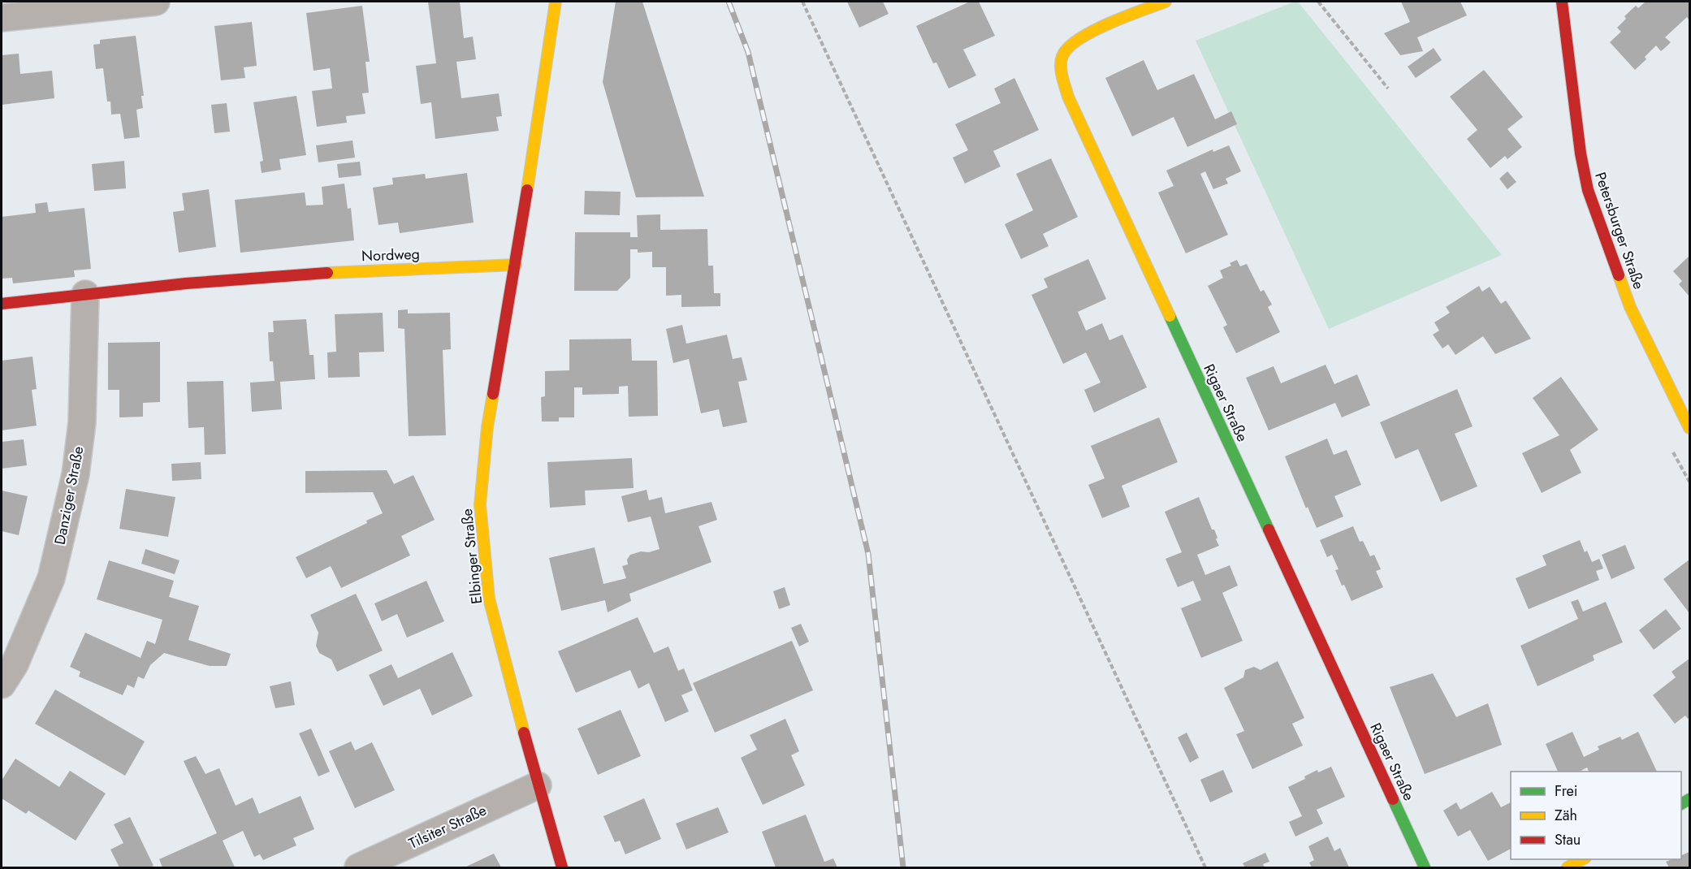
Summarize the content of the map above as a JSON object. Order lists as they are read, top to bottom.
{
  "streets": {
    "street": [
      "Petersburger Straße",
      "Nordweg",
      "Rigaer Straße",
      "Danziger Straße",
      "Elbinger Straße",
      "Tilsiter Straße"
    ]
  },
  "crossings": [
    ["Nordweg", "Danziger Straße"],
    ["Nordweg", "Elbinger Straße"],
    ["Elbinger Straße", "Tilsiter Straße"]
  ],
  "legend": ["Frei", "Zäh", "Stau"]
}
